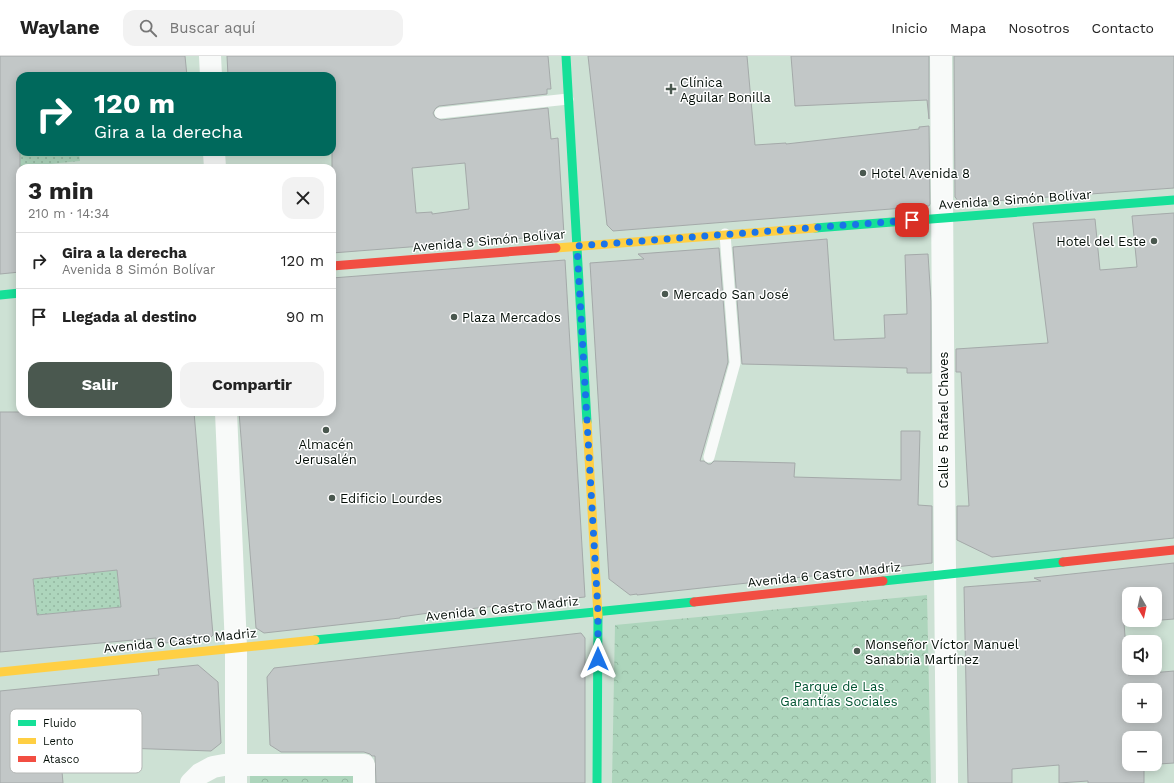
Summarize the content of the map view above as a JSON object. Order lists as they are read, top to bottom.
{
  "streets": {
    "street": ["Avenida 8 Simón Bolívar", "Calle 5 Rafael Chaves", "Avenida 6 Castro Madriz"]
  },
  "crossings": [
    ["Avenida 8 Simón Bolívar", "Calle 5 Rafael Chaves"],
    ["Calle 5 Rafael Chaves", "Avenida 6 Castro Madriz"]
  ],
  "parks": ["Parque de Las Garantías Sociales"],
  "places": {
    "health": ["Clínica Aguilar Bonilla"],
    "other": [
      "Hotel Avenida 8",
      "Hotel del Este",
      "Mercado San José",
      "Plaza Mercados",
      "Almacén Jerusalén",
      "Edificio Lourdes",
      "Monseñor Víctor Manuel Sanabria Martínez"
    ]
  },
  "legend": ["Fluido", "Lento", "Atasco"],
  "north": "bottom",
  "page": {
    "header": "Waylane",
    "search": "Buscar aquí",
    "nav": [
      "Inicio",
      "Mapa",
      "Nosotros",
      "Contacto"
    ],
    "turn": ["120 m", "Gira a la derecha"],
    "heading": ["3 min", "210 m · 14:34"],
    "list": [
      {
        "name": "Gira a la derecha",
        "note": "Avenida 8 Simón Bolívar",
        "value": "120 m"
      },
      {
        "name": "Llegada al destino",
        "value": "90 m"
      }
    ],
    "buttons": ["Salir", "Compartir"],
    "map_buttons": ["+", "−"]
  }
}
